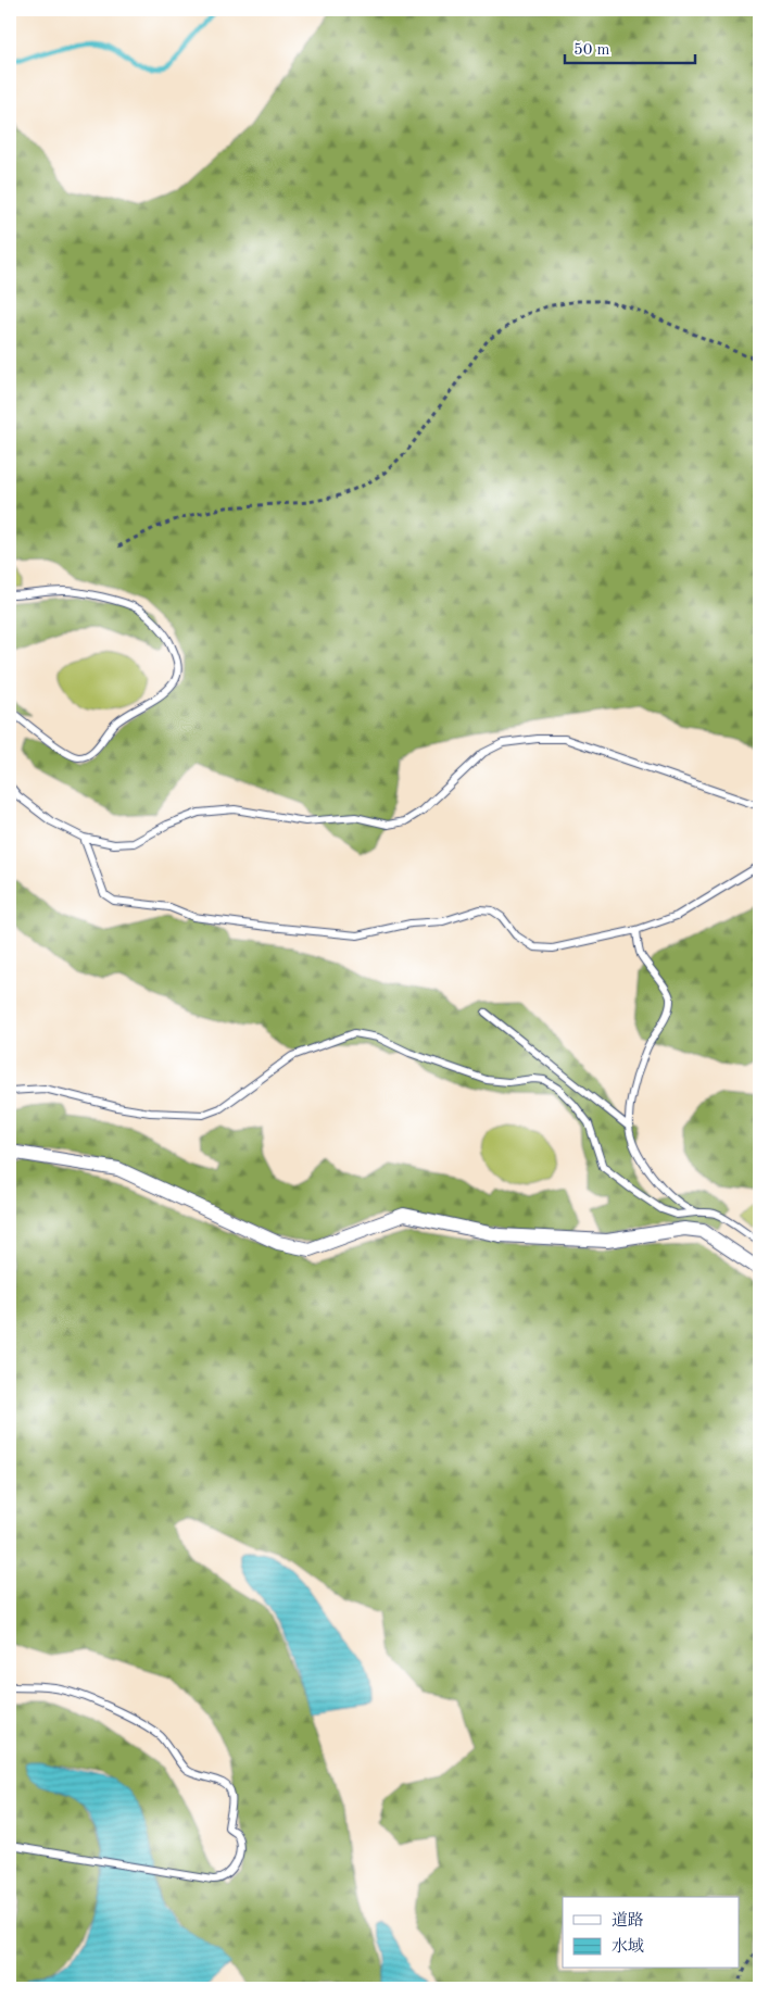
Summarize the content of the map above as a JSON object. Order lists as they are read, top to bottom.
{
  "legend": ["道路", "水域"],
  "scale_bar": "50 m"
}
